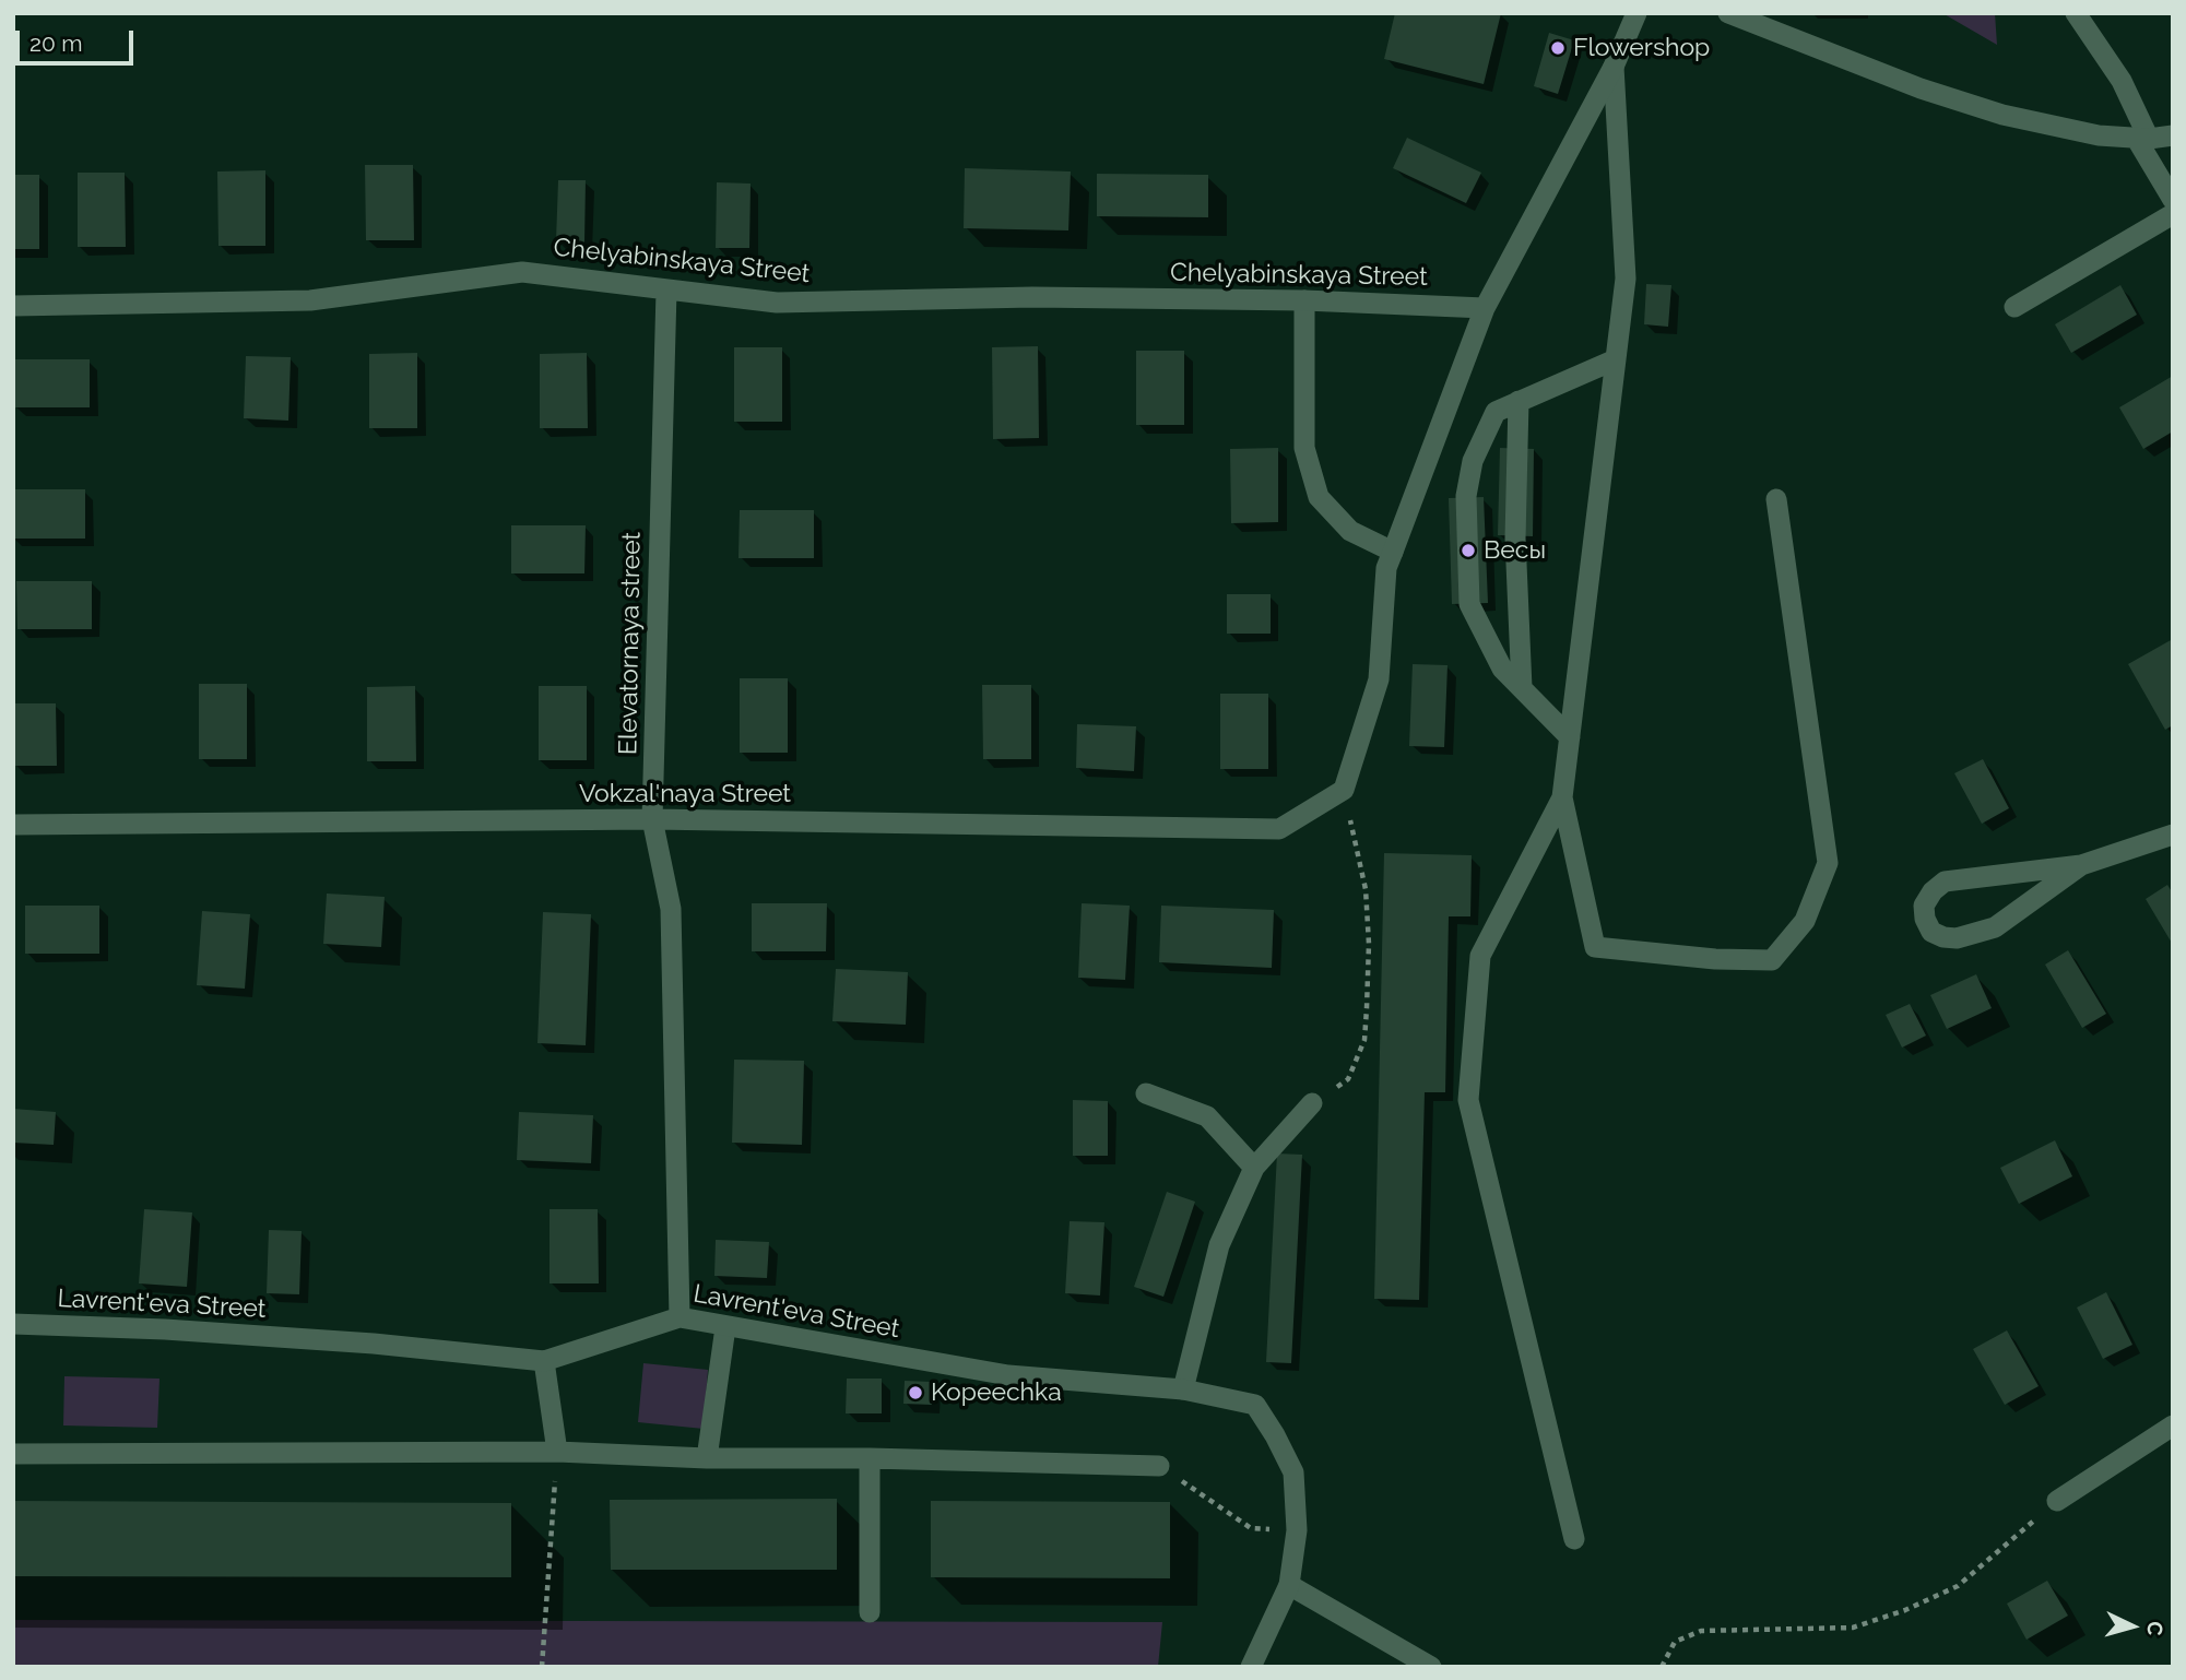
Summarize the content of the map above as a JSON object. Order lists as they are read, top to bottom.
{
  "streets": {
    "street": [
      "Chelyabinskaya Street",
      "Elevatornaya street",
      "Vokzal'naya Street",
      "Lavrent'eva Street"
    ]
  },
  "crossings": [
    ["Chelyabinskaya Street", "Elevatornaya street"],
    ["Elevatornaya street", "Vokzal'naya Street"],
    ["Elevatornaya street", "Lavrent'eva Street"]
  ],
  "places": ["Flowershop", "Весы", "Kopeechka"],
  "scale_bar": "20 m",
  "north": "right"
}
